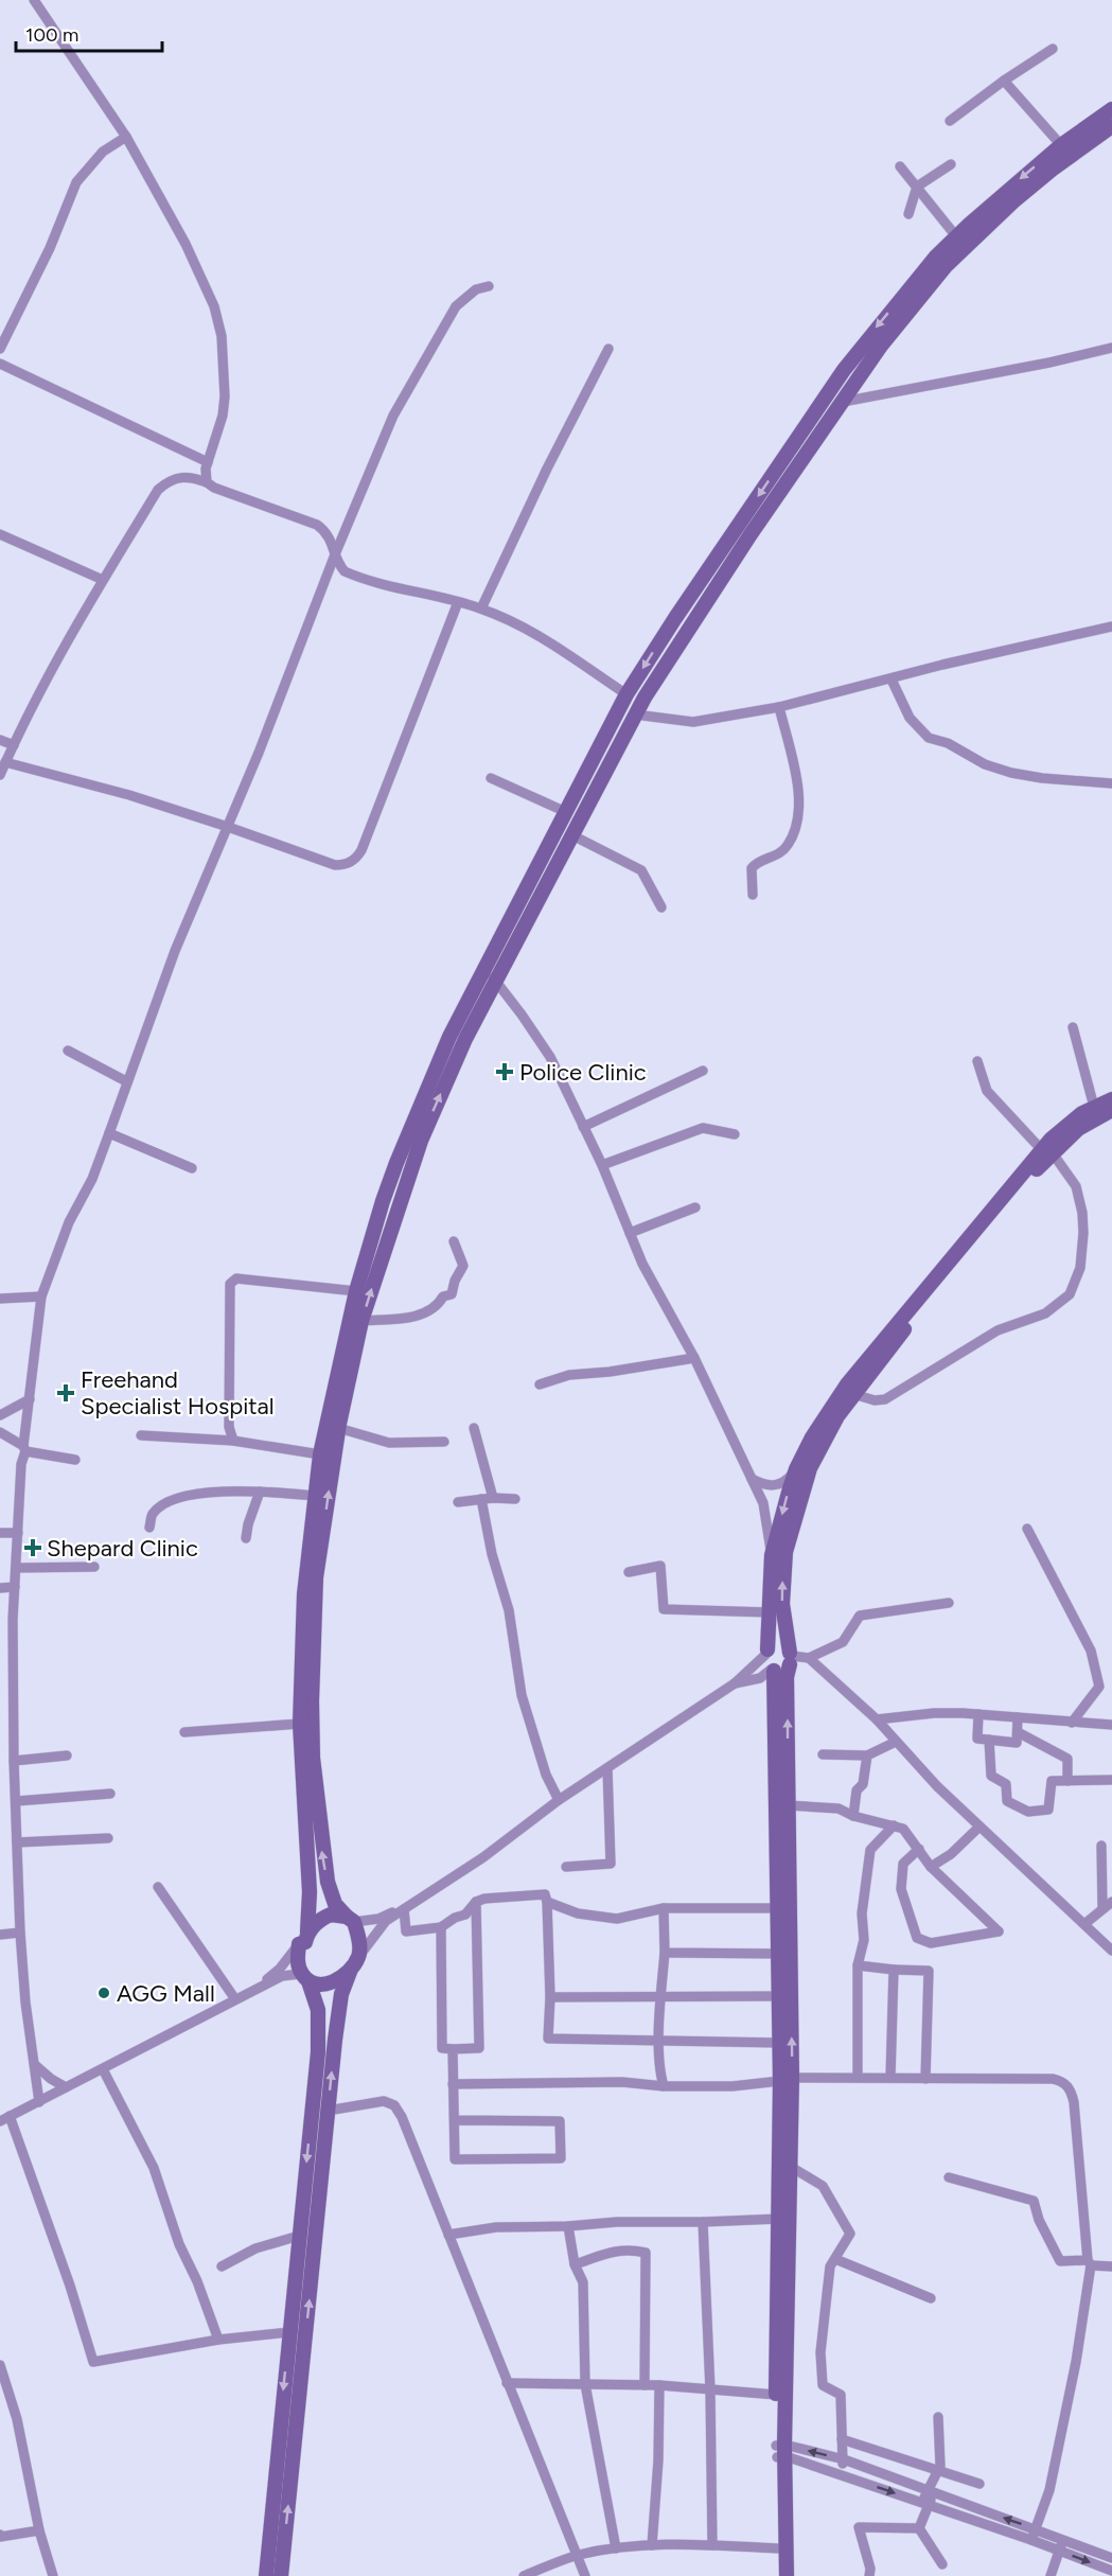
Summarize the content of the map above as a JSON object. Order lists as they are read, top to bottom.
{
  "places": {
    "health": ["Police Clinic", "Freehand Specialist Hospital", "Shepard Clinic"],
    "other": ["AGG Mall"]
  },
  "scale_bar": "100 m"
}
